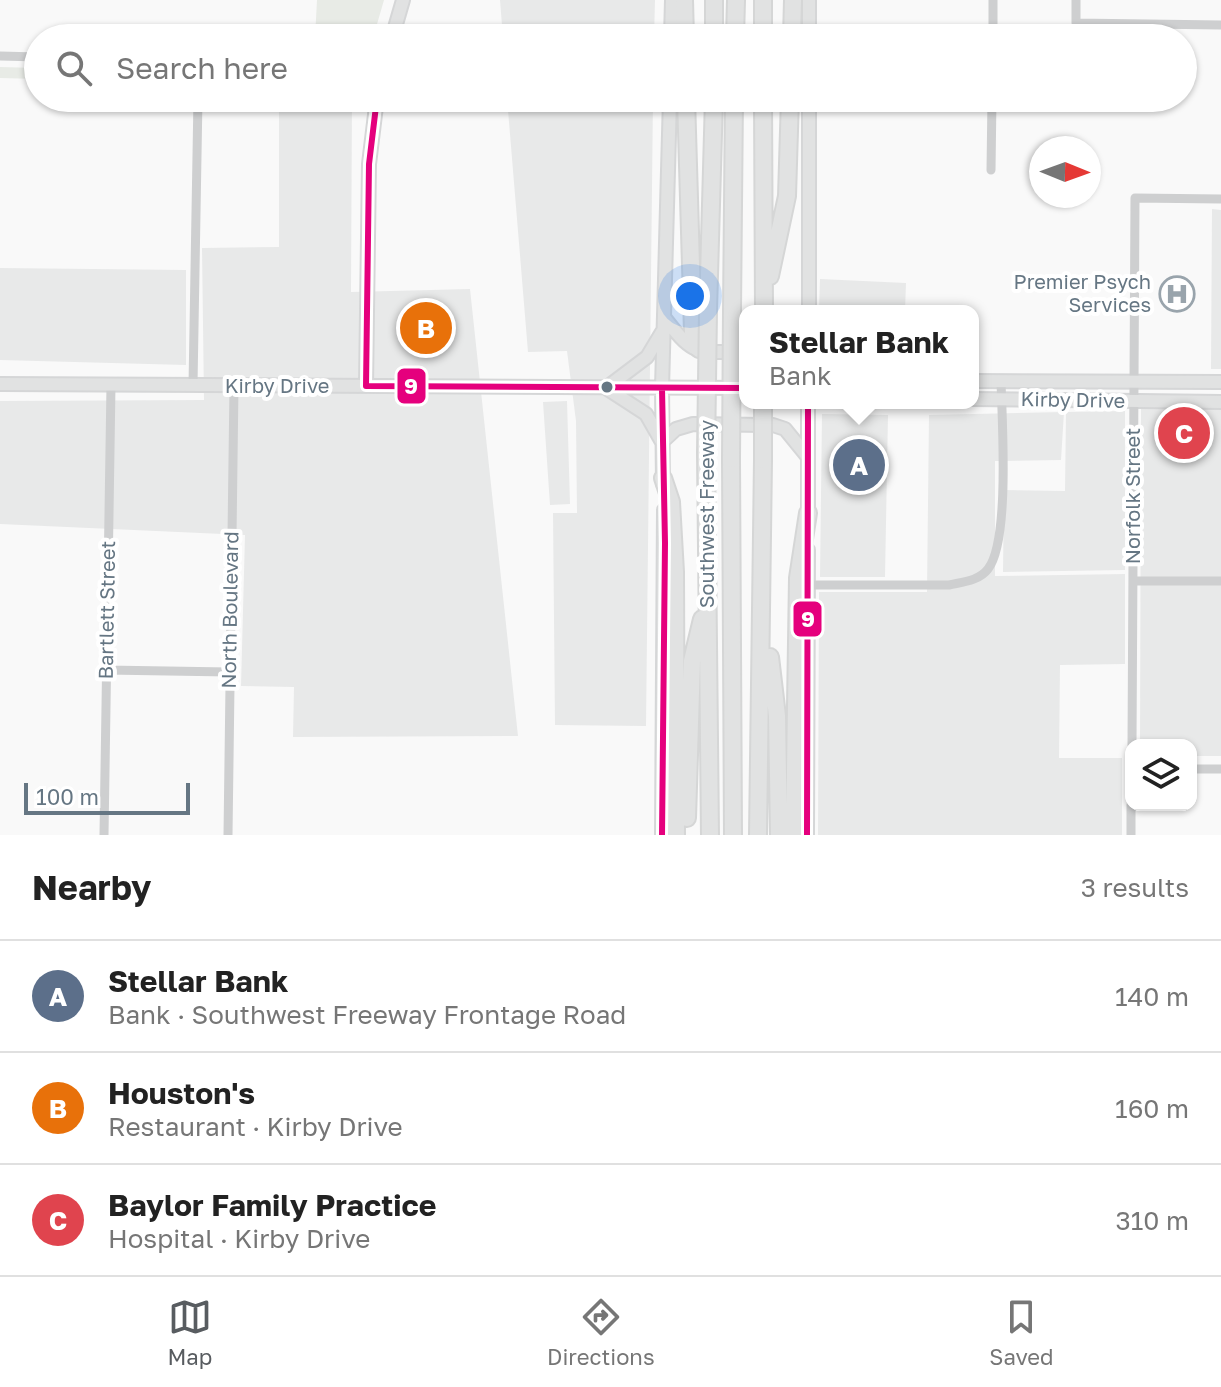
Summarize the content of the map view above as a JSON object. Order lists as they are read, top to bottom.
{
  "streets": {
    "highway": ["Southwest Freeway"],
    "main road": ["Kirby Drive"],
    "street": ["Norfolk Street", "Bartlett Street", "North Boulevard"]
  },
  "crossings": [
    ["Kirby Drive", "Norfolk Street"],
    ["Kirby Drive", "Bartlett Street"],
    ["Kirby Drive", "North Boulevard"]
  ],
  "places": {
    "hospital": ["Premier Psych Services"]
  },
  "lines": ["transit line 9"],
  "scale_bar": "100 m",
  "north": "right",
  "page": {
    "search": "Search here",
    "pins": ["B", "C", "A"],
    "popup": ["Stellar Bank", "Bank"],
    "scale": "100 m",
    "heading": ["Nearby", "3 results"],
    "list": [
      {
        "mark": "A",
        "name": "Stellar Bank",
        "note": "Bank · Southwest Freeway Frontage Road",
        "value": "140 m"
      },
      {
        "mark": "B",
        "name": "Houston's",
        "note": "Restaurant · Kirby Drive",
        "value": "160 m"
      },
      {
        "mark": "C",
        "name": "Baylor Family Practice",
        "note": "Hospital · Kirby Drive",
        "value": "310 m"
      }
    ],
    "nav": ["Map", "Directions", "Saved"]
  }
}
